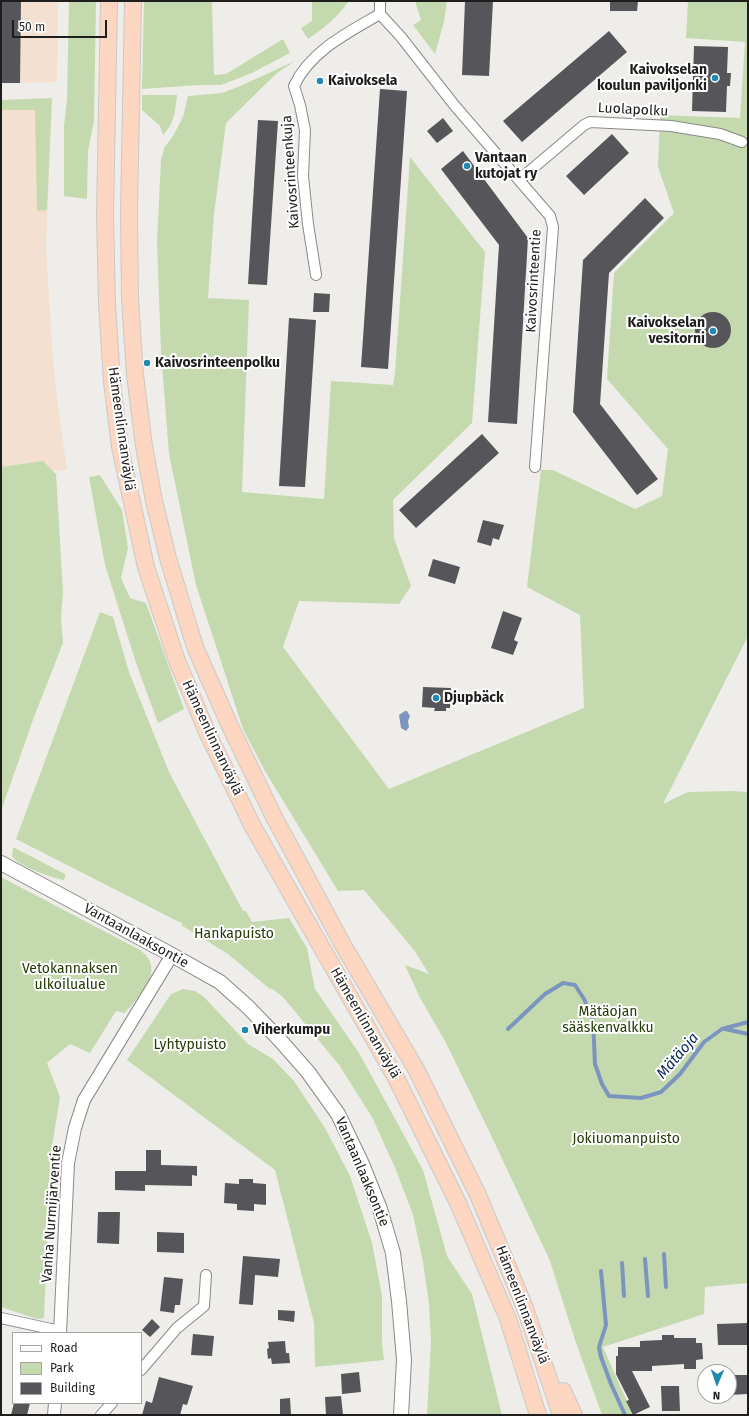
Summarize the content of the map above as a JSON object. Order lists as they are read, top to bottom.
{
  "streets": {
    "highway": ["Hämeenlinnanväylä"],
    "main road": ["Vantaanlaaksontie"],
    "street": [
      "Luolapolku",
      "Kaivosrinteenkuja",
      "Kaivosrinteentie",
      "Vanha Nurmijärventie"
    ]
  },
  "crossings": [
    ["Luolapolku", "Kaivosrinteentie"],
    ["Kaivosrinteenkuja", "Kaivosrinteentie"],
    ["Vantaanlaaksontie", "Vanha Nurmijärventie"]
  ],
  "water": ["Mätäoja"],
  "parks": [
    "Hankapuisto",
    "Vetokannaksen ulkoilualue",
    "Mätäojan sääskenvalkku",
    "Lyhtypuisto",
    "Jokiuomanpuisto"
  ],
  "places": [
    "Kaivokselan koulun paviljonki",
    "Kaivoksela",
    "Vantaan kutojat ry",
    "Kaivokselan vesitorni",
    "Kaivosrinteenpolku",
    "Djupbäck",
    "Viherkumpu"
  ],
  "legend": ["Road", "Park", "Building"],
  "scale_bar": "50 m",
  "north": "bottom"
}
